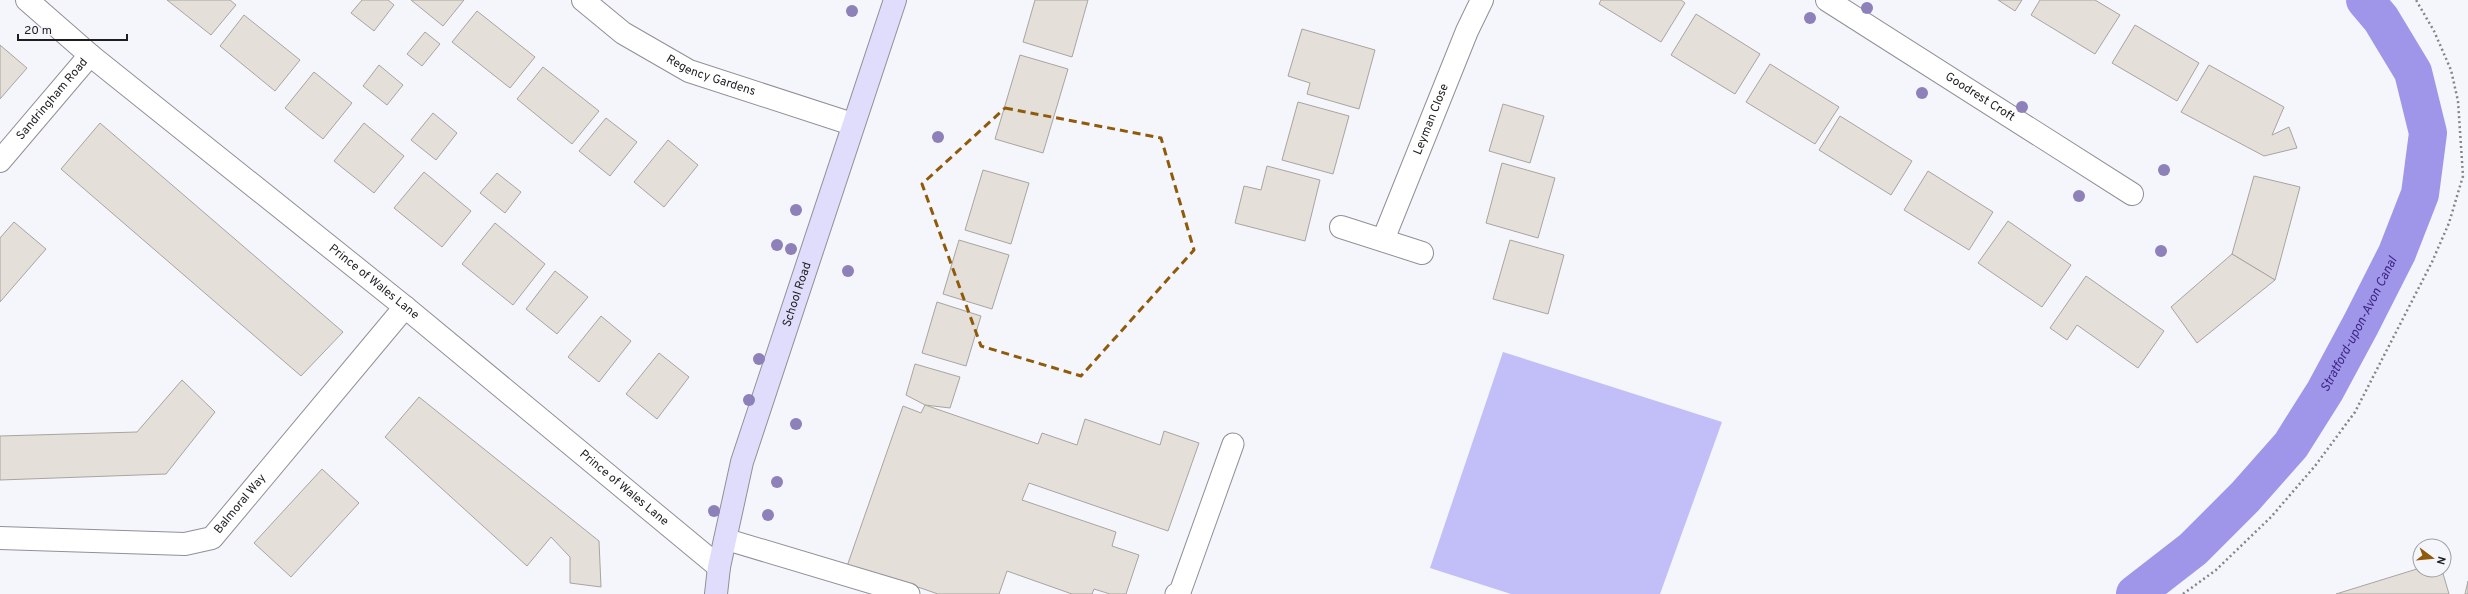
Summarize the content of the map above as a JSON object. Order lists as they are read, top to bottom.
{
  "streets": {
    "street": [
      "Regency Gardens",
      "Goodrest Croft",
      "Sandringham Road",
      "Leyman Close",
      "Prince of Wales Lane",
      "School Road",
      "Balmoral Way"
    ]
  },
  "crossings": [
    ["Regency Gardens", "School Road"],
    ["Sandringham Road", "Prince of Wales Lane"],
    ["Prince of Wales Lane", "School Road"],
    ["Prince of Wales Lane", "Balmoral Way"]
  ],
  "water": ["Stratford-upon-Avon Canal"],
  "scale_bar": "20 m",
  "north": "right"
}
